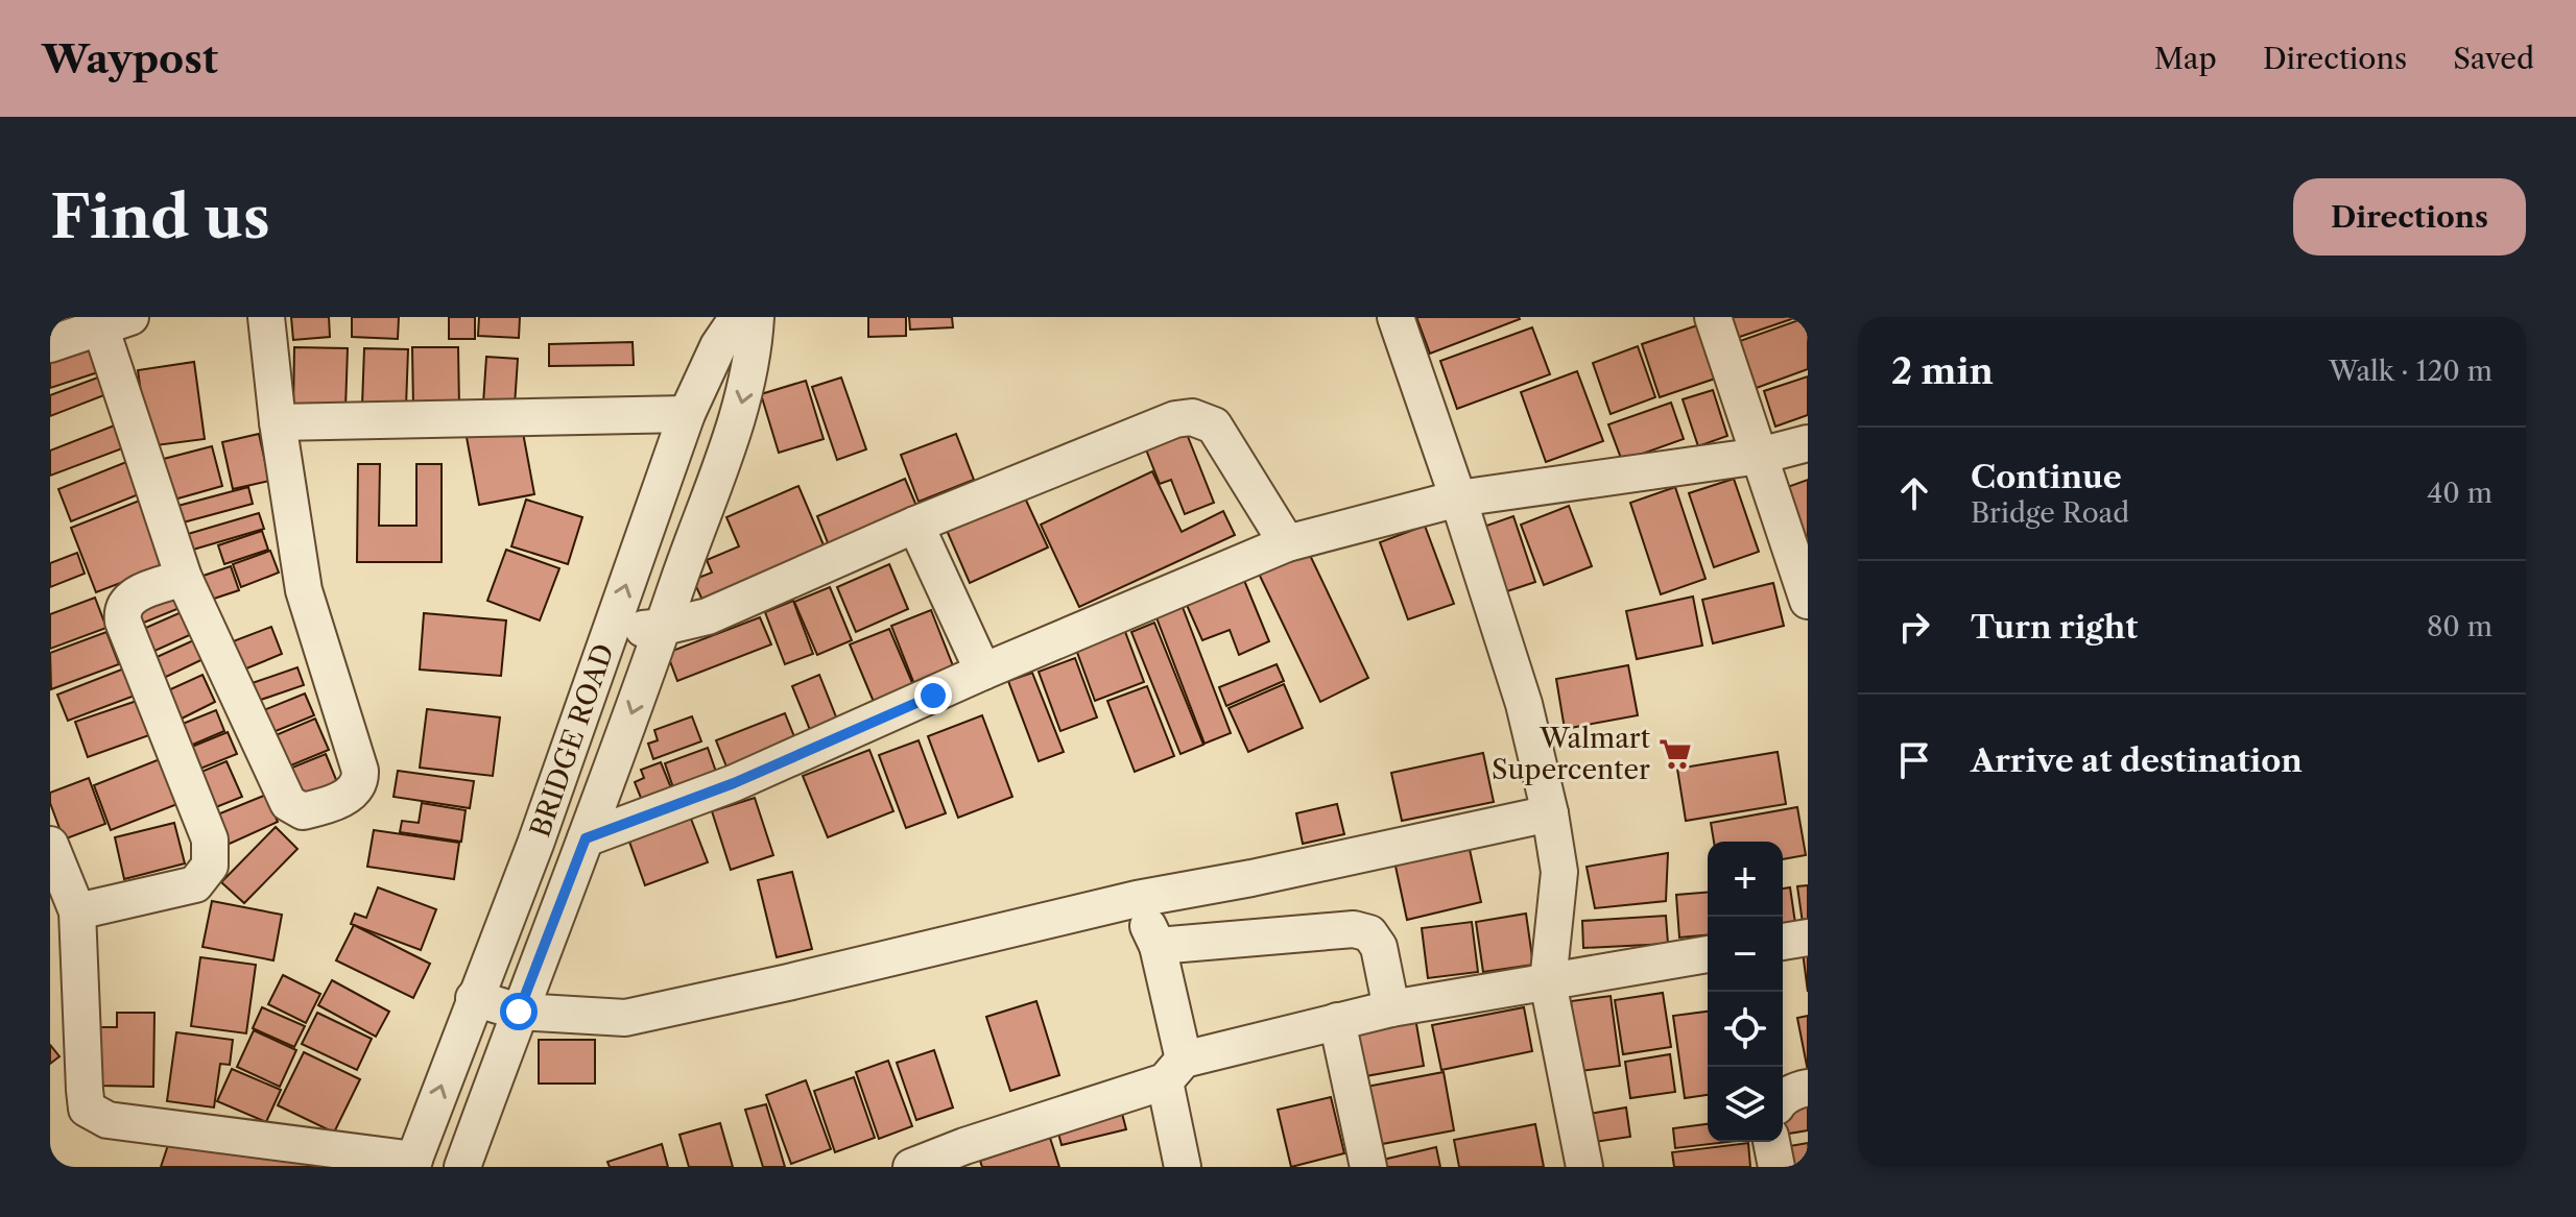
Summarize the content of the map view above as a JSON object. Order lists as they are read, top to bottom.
{
  "streets": {
    "street": ["BRIDGE ROAD"]
  },
  "places": {
    "supermarket": ["Walmart Supercenter"]
  },
  "page": {
    "header": "Waypost",
    "nav": ["Map", "Directions", "Saved"],
    "buttons": "Directions",
    "title": "Find us",
    "heading": ["2 min", "Walk · 120 m"],
    "list": [
      ["Continue", "Bridge Road", "40 m"],
      ["Turn right", "80 m"],
      "Arrive at destination"
    ],
    "map_buttons": ["+", "−"]
  }
}
